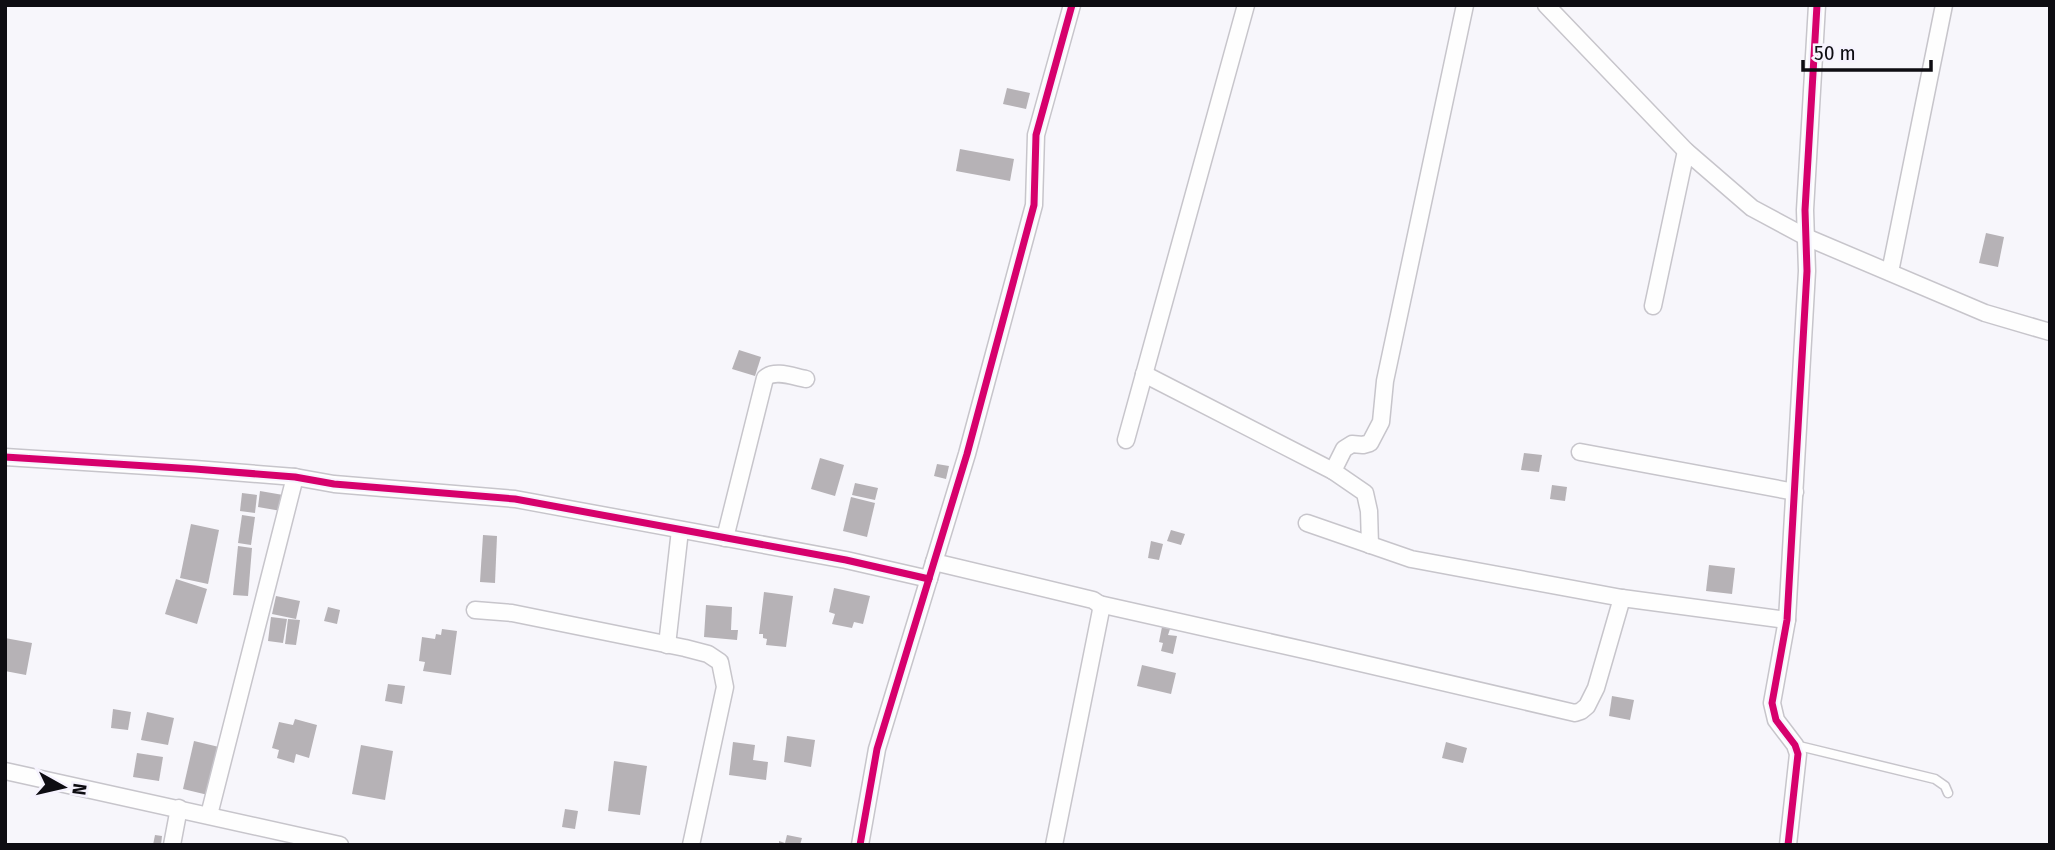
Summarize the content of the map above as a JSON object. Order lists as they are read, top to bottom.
{
  "scale_bar": "50 m",
  "north": "right"
}
